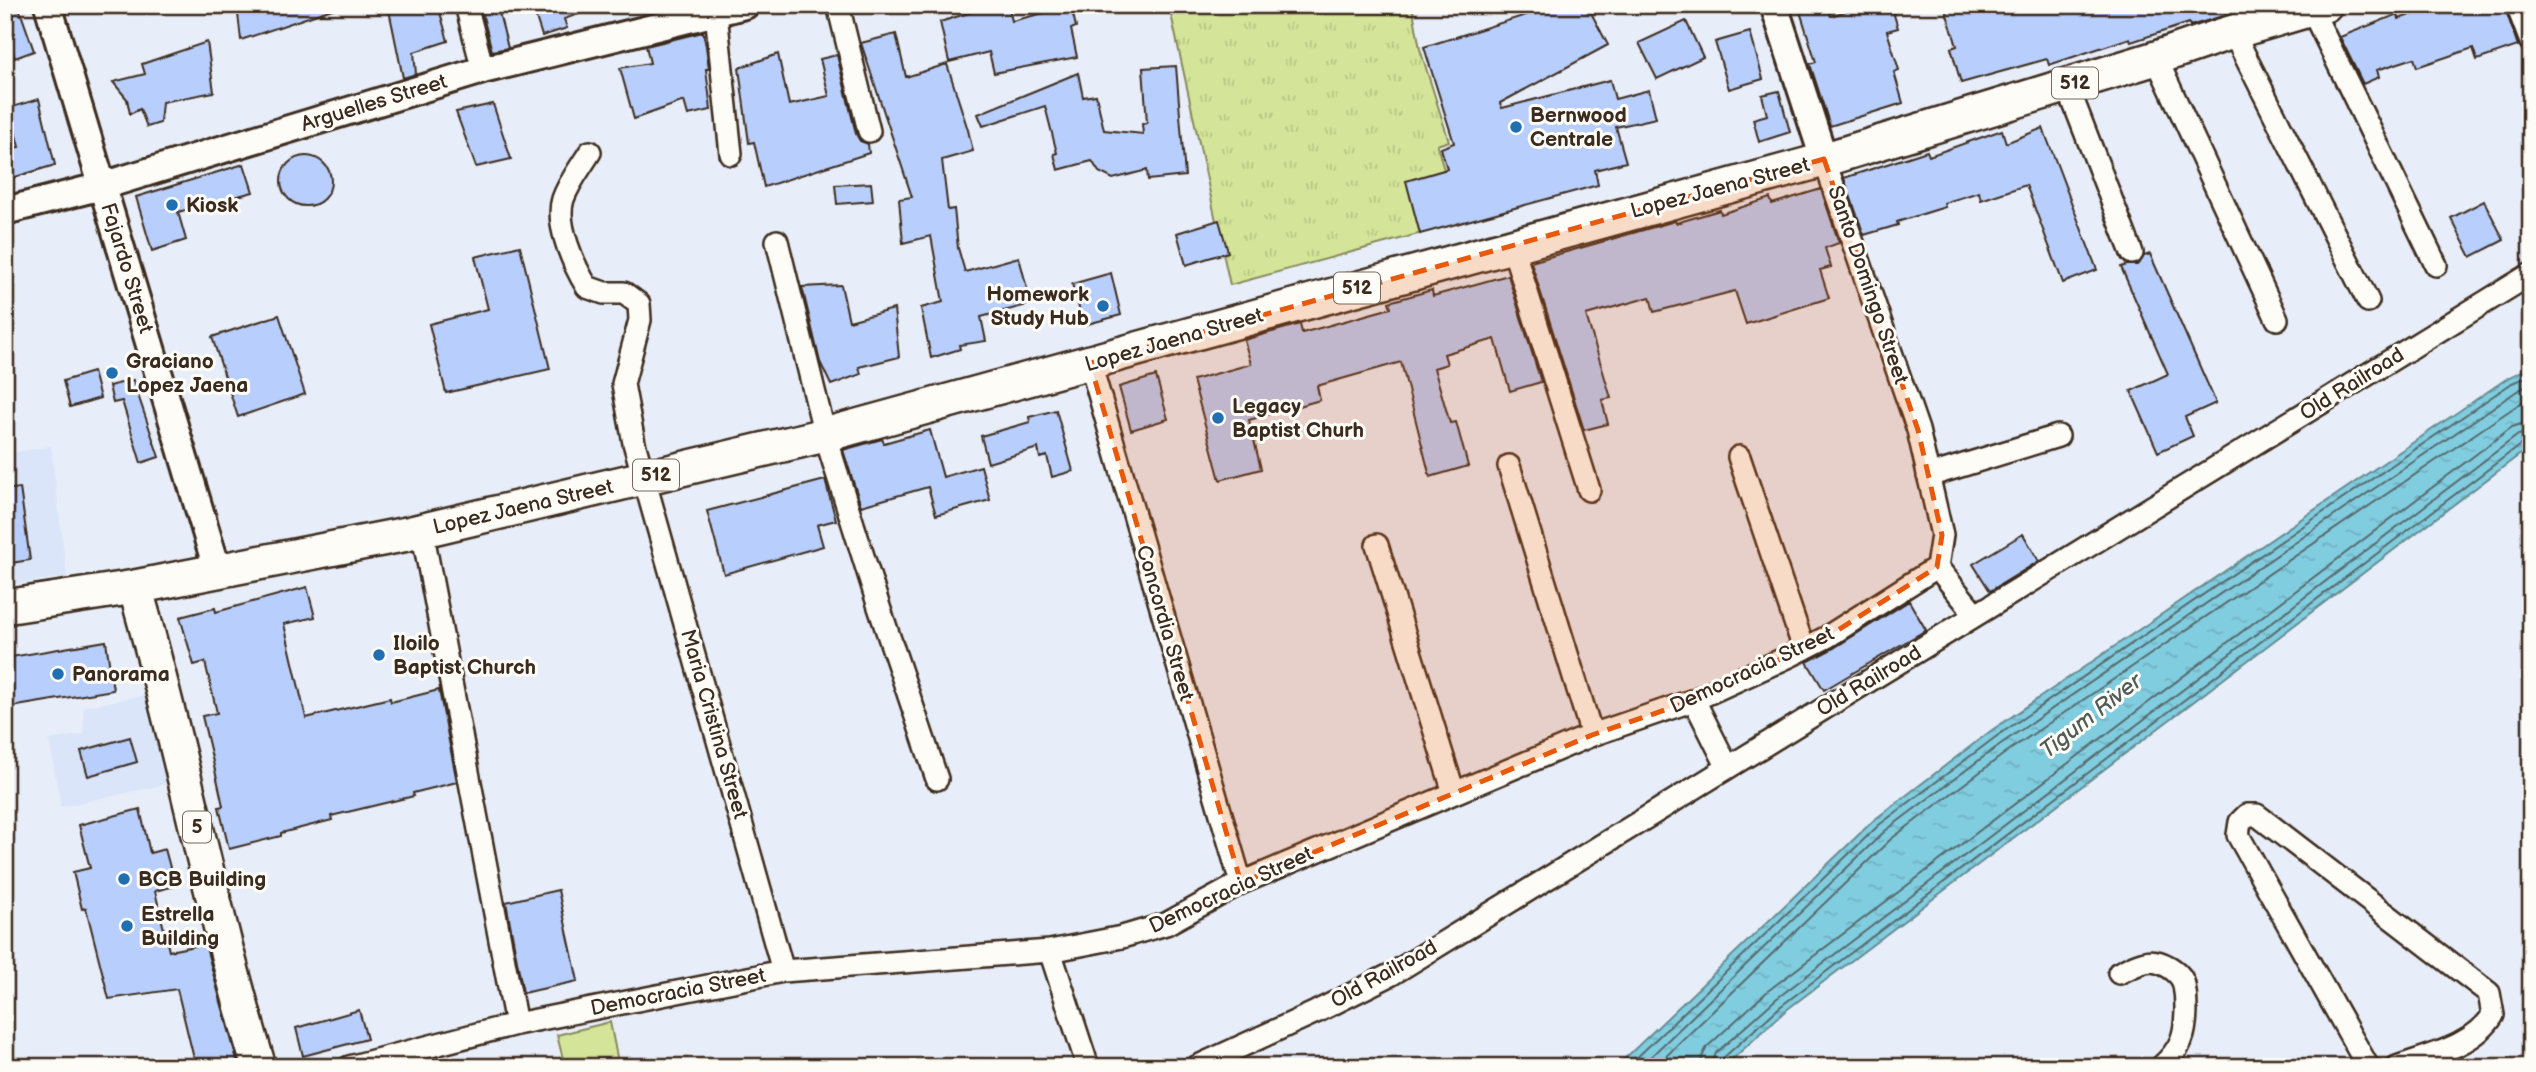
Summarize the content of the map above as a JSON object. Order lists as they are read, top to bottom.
{
  "streets": {
    "main road": ["512", "Lopez Jaena Street", "5"],
    "street": [
      "Arguelles Street",
      "Fajardo Street",
      "Santo Domingo Street",
      "Old Railroad",
      "Concordia Street",
      "Democracia Street",
      "Maria Cristina Street"
    ]
  },
  "crossings": [
    ["Arguelles Street", "Fajardo Street"],
    ["Lopez Jaena Street", "Fajardo Street"],
    ["Lopez Jaena Street", "Santo Domingo Street"],
    ["Lopez Jaena Street", "Concordia Street"],
    ["Lopez Jaena Street", "Maria Cristina Street"],
    ["Lopez Jaena Street", "5"],
    ["Santo Domingo Street", "Democracia Street"],
    ["Concordia Street", "Democracia Street"],
    ["Democracia Street", "Maria Cristina Street"]
  ],
  "water": ["Tigum River"],
  "places": [
    "Bernwood Centrale",
    "Kiosk",
    "Homework Study Hub",
    "Graciano Lopez Jaena",
    "Legacy Baptist Churh",
    "Iloilo Baptist Church",
    "Panorama",
    "BCB Building",
    "Estrella Building"
  ]
}
